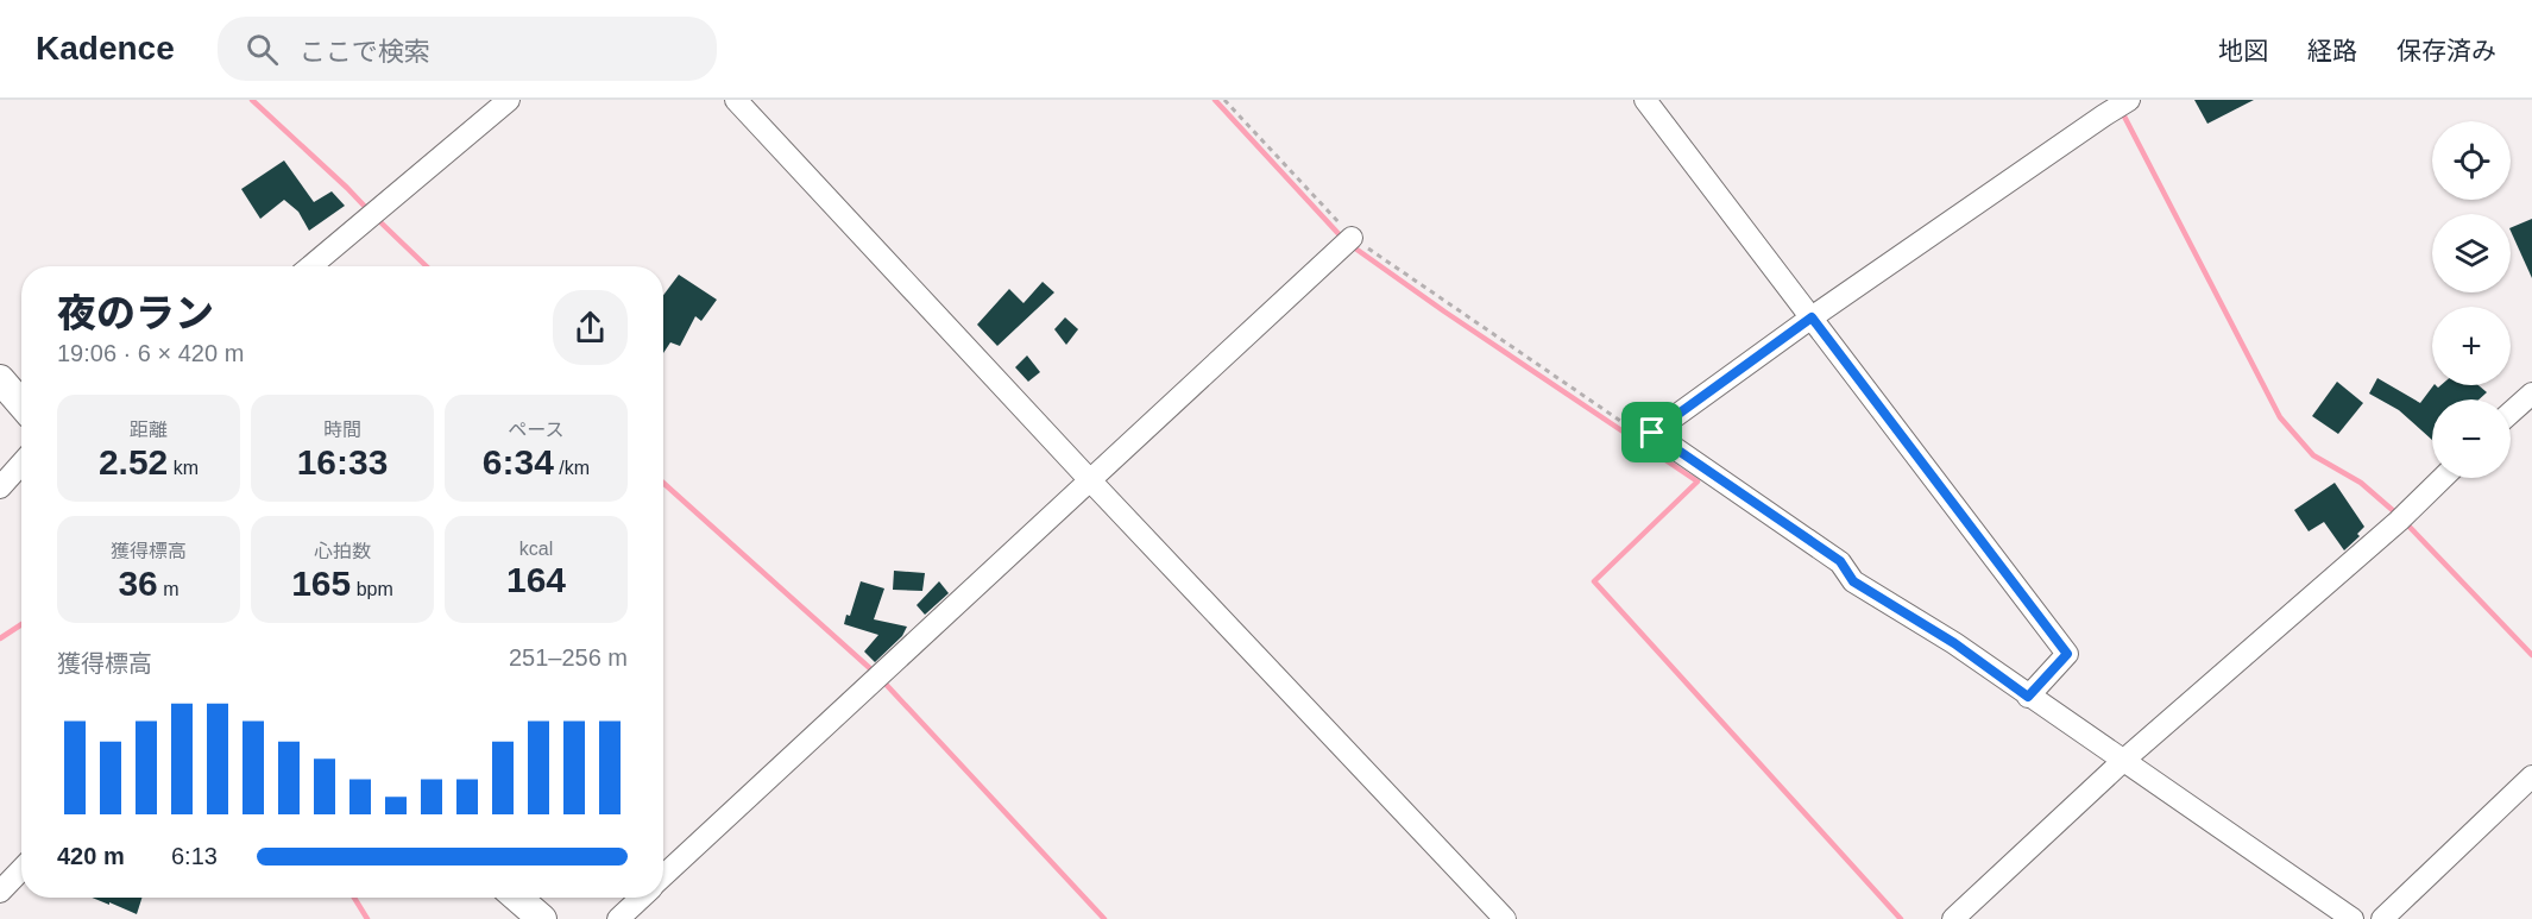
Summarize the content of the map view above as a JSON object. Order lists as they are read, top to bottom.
{
  "page": {
    "header": "Kadence",
    "search": "ここで検索",
    "nav": ["地図", "経路", "保存済み"],
    "map_buttons": ["+", "−"],
    "heading": ["夜のラン", "19:06 · 6 × 420 m"],
    "stats": [
      ["距離", "2.52 km"],
      ["時間", "16:33"],
      ["ペース", "6:34 /km"],
      ["獲得標高", "36 m"],
      ["心拍数", "165 bpm"],
      ["kcal", "164"]
    ],
    "chart": ["獲得標高", "251–256 m"],
    "list": [
      {
        "name": "420 m",
        "note": "6:13"
      }
    ]
  }
}
